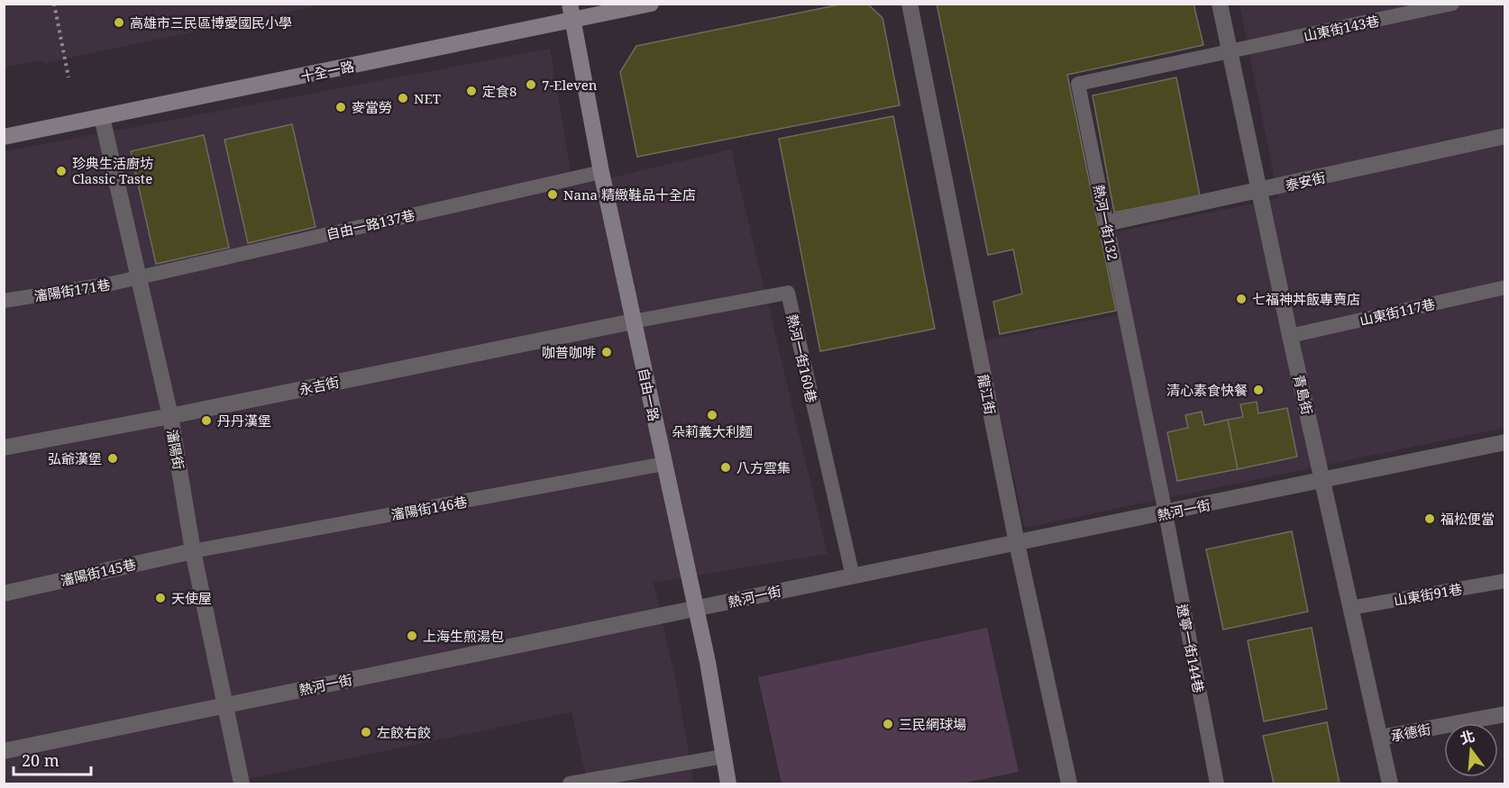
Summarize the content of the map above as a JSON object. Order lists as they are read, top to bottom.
{
  "streets": {
    "street": [
      "十全一路",
      "泰安街",
      "永吉街",
      "自由一路",
      "龍江街",
      "青島街",
      "瀋陽街",
      "熱河一街",
      "瀋陽街145巷",
      "承德街"
    ],
    "lane": [
      "山東街143巷",
      "熱河一街132",
      "自由一路137巷",
      "瀋陽街171巷",
      "山東街117巷",
      "熱河一街160巷",
      "瀋陽街146巷",
      "山東街91巷",
      "遼寧一街144巷"
    ]
  },
  "crossings": [
    ["山東街143巷", "熱河一街132"],
    ["山東街143巷", "青島街"],
    ["十全一路", "自由一路"],
    ["十全一路", "瀋陽街"],
    ["泰安街", "熱河一街132"],
    ["泰安街", "青島街"],
    ["熱河一街132", "青島街"],
    ["熱河一街132", "熱河一街"],
    ["熱河一街132", "遼寧一街144巷"],
    ["自由一路137巷", "瀋陽街171巷"],
    ["自由一路137巷", "自由一路"],
    ["自由一路137巷", "瀋陽街"],
    ["瀋陽街171巷", "瀋陽街"],
    ["山東街117巷", "青島街"],
    ["熱河一街160巷", "永吉街"],
    ["熱河一街160巷", "自由一路"],
    ["熱河一街160巷", "熱河一街"],
    ["永吉街", "自由一路"],
    ["永吉街", "瀋陽街"],
    ["自由一路", "瀋陽街146巷"],
    ["自由一路", "熱河一街"],
    ["龍江街", "熱河一街"],
    ["青島街", "熱河一街"],
    ["青島街", "山東街91巷"],
    ["青島街", "承德街"],
    ["瀋陽街", "瀋陽街146巷"],
    ["瀋陽街", "熱河一街"],
    ["瀋陽街", "瀋陽街145巷"],
    ["瀋陽街146巷", "瀋陽街145巷"],
    ["熱河一街", "遼寧一街144巷"]
  ],
  "places": [
    "高雄市三民區博愛國民小學",
    "7-Eleven",
    "定食8",
    "NET",
    "麥當勞",
    "珍典生活廚坊 Classic Taste",
    "Nana 精緻鞋品十全店",
    "七福神丼飯專賣店",
    "咖普咖啡",
    "清心素食快餐",
    "朵莉義大利麵",
    "丹丹漢堡",
    "弘爺漢堡",
    "八方雲集",
    "福松便當",
    "天使屋",
    "上海生煎湯包",
    "三民網球場",
    "左餃右餃"
  ],
  "scale_bar": "20 m",
  "north": "top"
}
